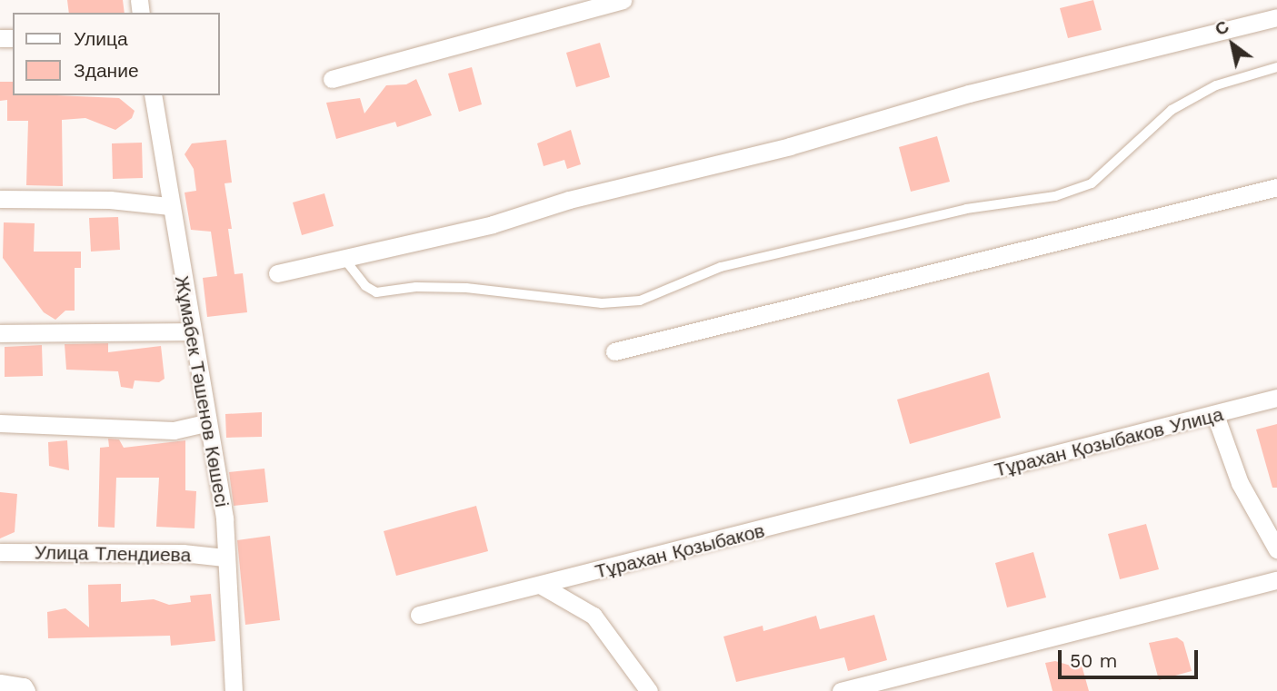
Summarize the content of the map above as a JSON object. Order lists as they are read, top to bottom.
{
  "streets": {
    "street": [
      "Жұмабек Тәшенов Көшесі",
      "Тұрахан Қозыбаков Улица",
      "Тұрахан Қозыбаков",
      "Улица Тлендиева"
    ]
  },
  "crossings": [
    ["Жұмабек Тәшенов Көшесі", "Улица Тлендиева"],
    ["Тұрахан Қозыбаков Улица", "Тұрахан Қозыбаков"]
  ],
  "legend": ["Улица", "Здание"],
  "scale_bar": "50 m",
  "north": "top left"
}
